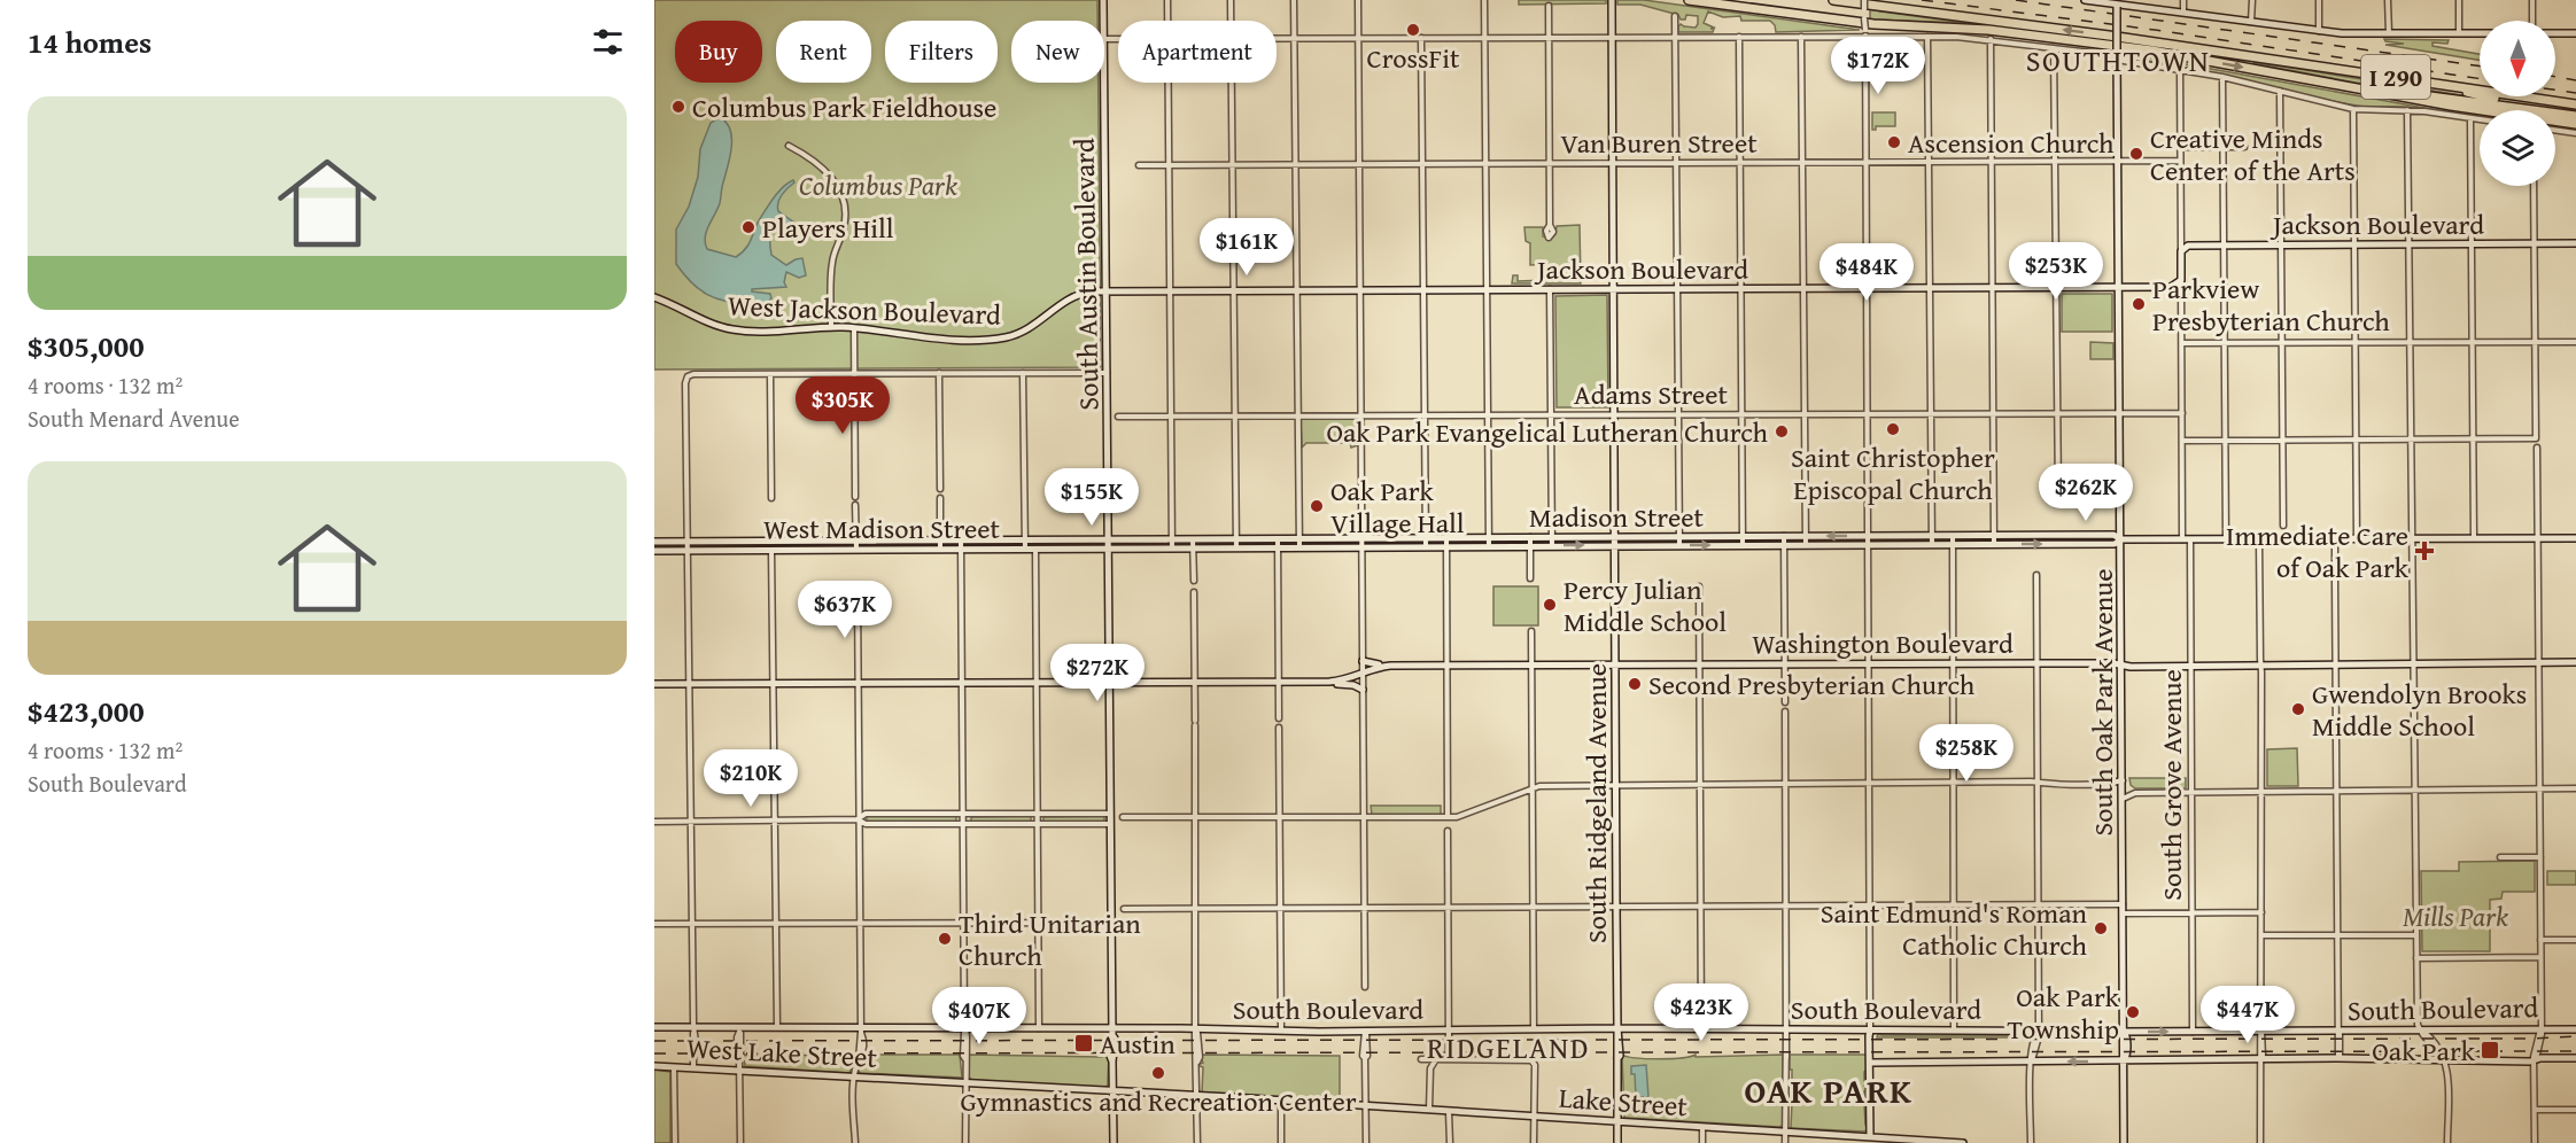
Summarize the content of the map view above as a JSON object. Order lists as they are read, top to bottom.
{
  "streets": {
    "highway": ["I 290"],
    "street": [
      "Van Buren Street",
      "Jackson Boulevard",
      "South Austin Boulevard",
      "West Jackson Boulevard",
      "Adams Street",
      "Madison Street",
      "West Madison Street",
      "Washington Boulevard",
      "South Oak Park Avenue",
      "South Grove Avenue",
      "South Ridgeland Avenue",
      "South Boulevard",
      "West Lake Street",
      "Lake Street"
    ]
  },
  "crossings": [
    ["Van Buren Street", "South Oak Park Avenue"],
    ["Van Buren Street", "South Grove Avenue"],
    ["Van Buren Street", "South Ridgeland Avenue"],
    ["Jackson Boulevard", "South Austin Boulevard"],
    ["Jackson Boulevard", "West Jackson Boulevard"],
    ["Jackson Boulevard", "South Oak Park Avenue"],
    ["Jackson Boulevard", "South Grove Avenue"],
    ["Jackson Boulevard", "South Ridgeland Avenue"],
    ["South Austin Boulevard", "West Jackson Boulevard"],
    ["South Austin Boulevard", "Madison Street"],
    ["South Austin Boulevard", "West Madison Street"],
    ["South Austin Boulevard", "Washington Boulevard"],
    ["South Austin Boulevard", "South Boulevard"],
    ["South Austin Boulevard", "West Lake Street"],
    ["South Austin Boulevard", "Lake Street"],
    ["Adams Street", "South Oak Park Avenue"],
    ["Adams Street", "South Grove Avenue"],
    ["Adams Street", "South Ridgeland Avenue"],
    ["Madison Street", "West Madison Street"],
    ["Madison Street", "South Oak Park Avenue"],
    ["Madison Street", "South Grove Avenue"],
    ["Madison Street", "South Ridgeland Avenue"],
    ["Washington Boulevard", "South Oak Park Avenue"],
    ["Washington Boulevard", "South Grove Avenue"],
    ["Washington Boulevard", "South Ridgeland Avenue"],
    ["South Oak Park Avenue", "South Boulevard"],
    ["South Grove Avenue", "South Boulevard"],
    ["South Ridgeland Avenue", "South Boulevard"],
    ["South Ridgeland Avenue", "Lake Street"],
    ["West Lake Street", "Lake Street"]
  ],
  "districts": ["SOUTHTOWN", "RIDGELAND", "OAK PARK"],
  "parks": ["Columbus Park", "Mills Park"],
  "places": {
    "other": [
      "CrossFit",
      "Columbus Park Fieldhouse",
      "Ascension Church",
      "Creative Minds Center of the Arts",
      "Players Hill",
      "Parkview Presbyterian Church",
      "Saint Christopher Episcopal Church",
      "Oak Park Evangelical Lutheran Church",
      "Oak Park Village Hall",
      "Percy Julian Middle School",
      "Second Presbyterian Church",
      "Gwendolyn Brooks Middle School",
      "Saint Edmund's Roman Catholic Church",
      "Third Unitarian Church",
      "Oak Park Township",
      "Gymnastics and Recreation Center"
    ],
    "health": ["Immediate Care of Oak Park"],
    "transit": ["Austin", "Oak Park"]
  },
  "north": "bottom",
  "page": {
    "heading": "14 homes",
    "chip": [
      "Buy",
      "Rent",
      "Filters",
      "New",
      "Apartment"
    ],
    "price": [
      "$172K",
      "$161K",
      "$253K",
      "$484K",
      "$305K",
      "$262K",
      "$155K",
      "$637K",
      "$272K",
      "$258K",
      "$210K",
      "$423K",
      "$447K",
      "$407K"
    ],
    "list": [
      {
        "name": "$305,000",
        "note": "4 rooms · 132 m² · South Menard Avenue"
      },
      {
        "name": "$423,000",
        "note": "4 rooms · 132 m² · South Boulevard"
      }
    ]
  }
}
